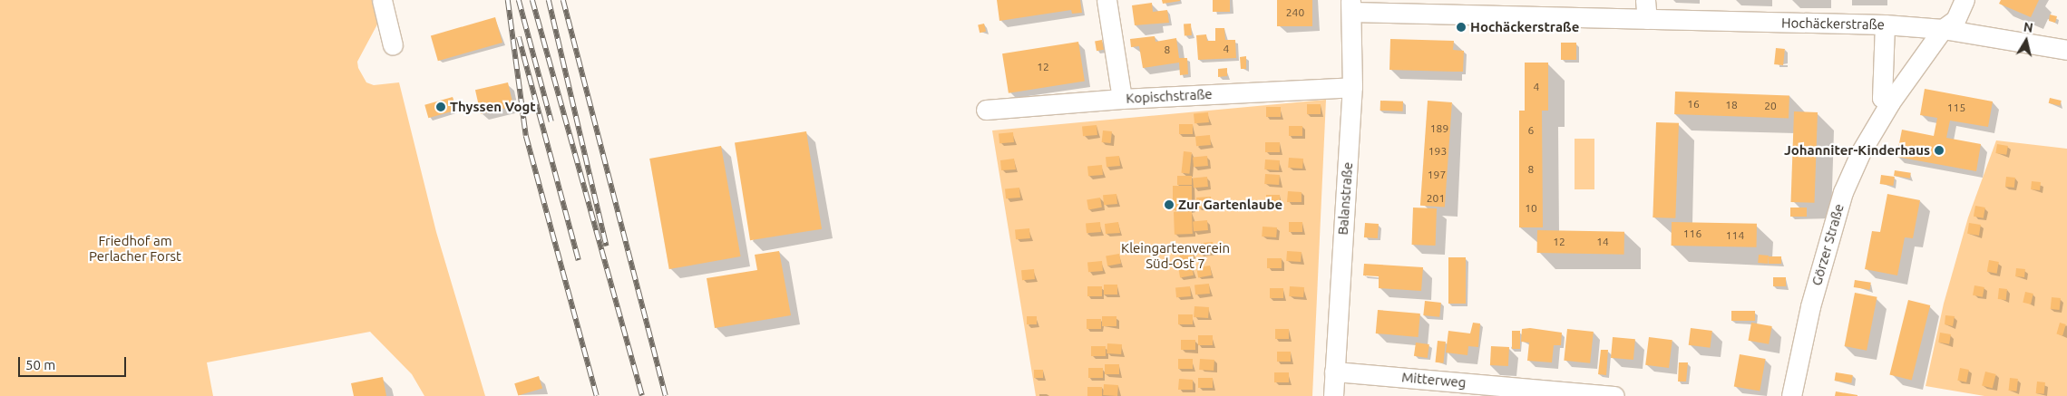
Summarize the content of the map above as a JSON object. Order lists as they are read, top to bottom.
{
  "streets": {
    "street": [
      "Hochäckerstraße",
      "Kopischstraße",
      "Balanstraße",
      "Görzer Straße",
      "Mitterweg"
    ]
  },
  "crossings": [
    ["Hochäckerstraße", "Balanstraße"],
    ["Hochäckerstraße", "Görzer Straße"],
    ["Kopischstraße", "Balanstraße"],
    ["Balanstraße", "Mitterweg"]
  ],
  "parks": ["Friedhof am Perlacher Forst", "Kleingartenverein Süd-Ost 7"],
  "places": [
    "Hochäckerstraße",
    "Thyssen Vogt",
    "Johanniter-Kinderhaus",
    "Zur Gartenlaube"
  ],
  "house_numbers": [
    "240",
    "4",
    "8",
    "12",
    "4",
    "16",
    "18",
    "20",
    "115",
    "189",
    "6",
    "193",
    "8",
    "197",
    "201",
    "10",
    "116",
    "114",
    "12",
    "14"
  ],
  "scale_bar": "50 m",
  "north": "top"
}
